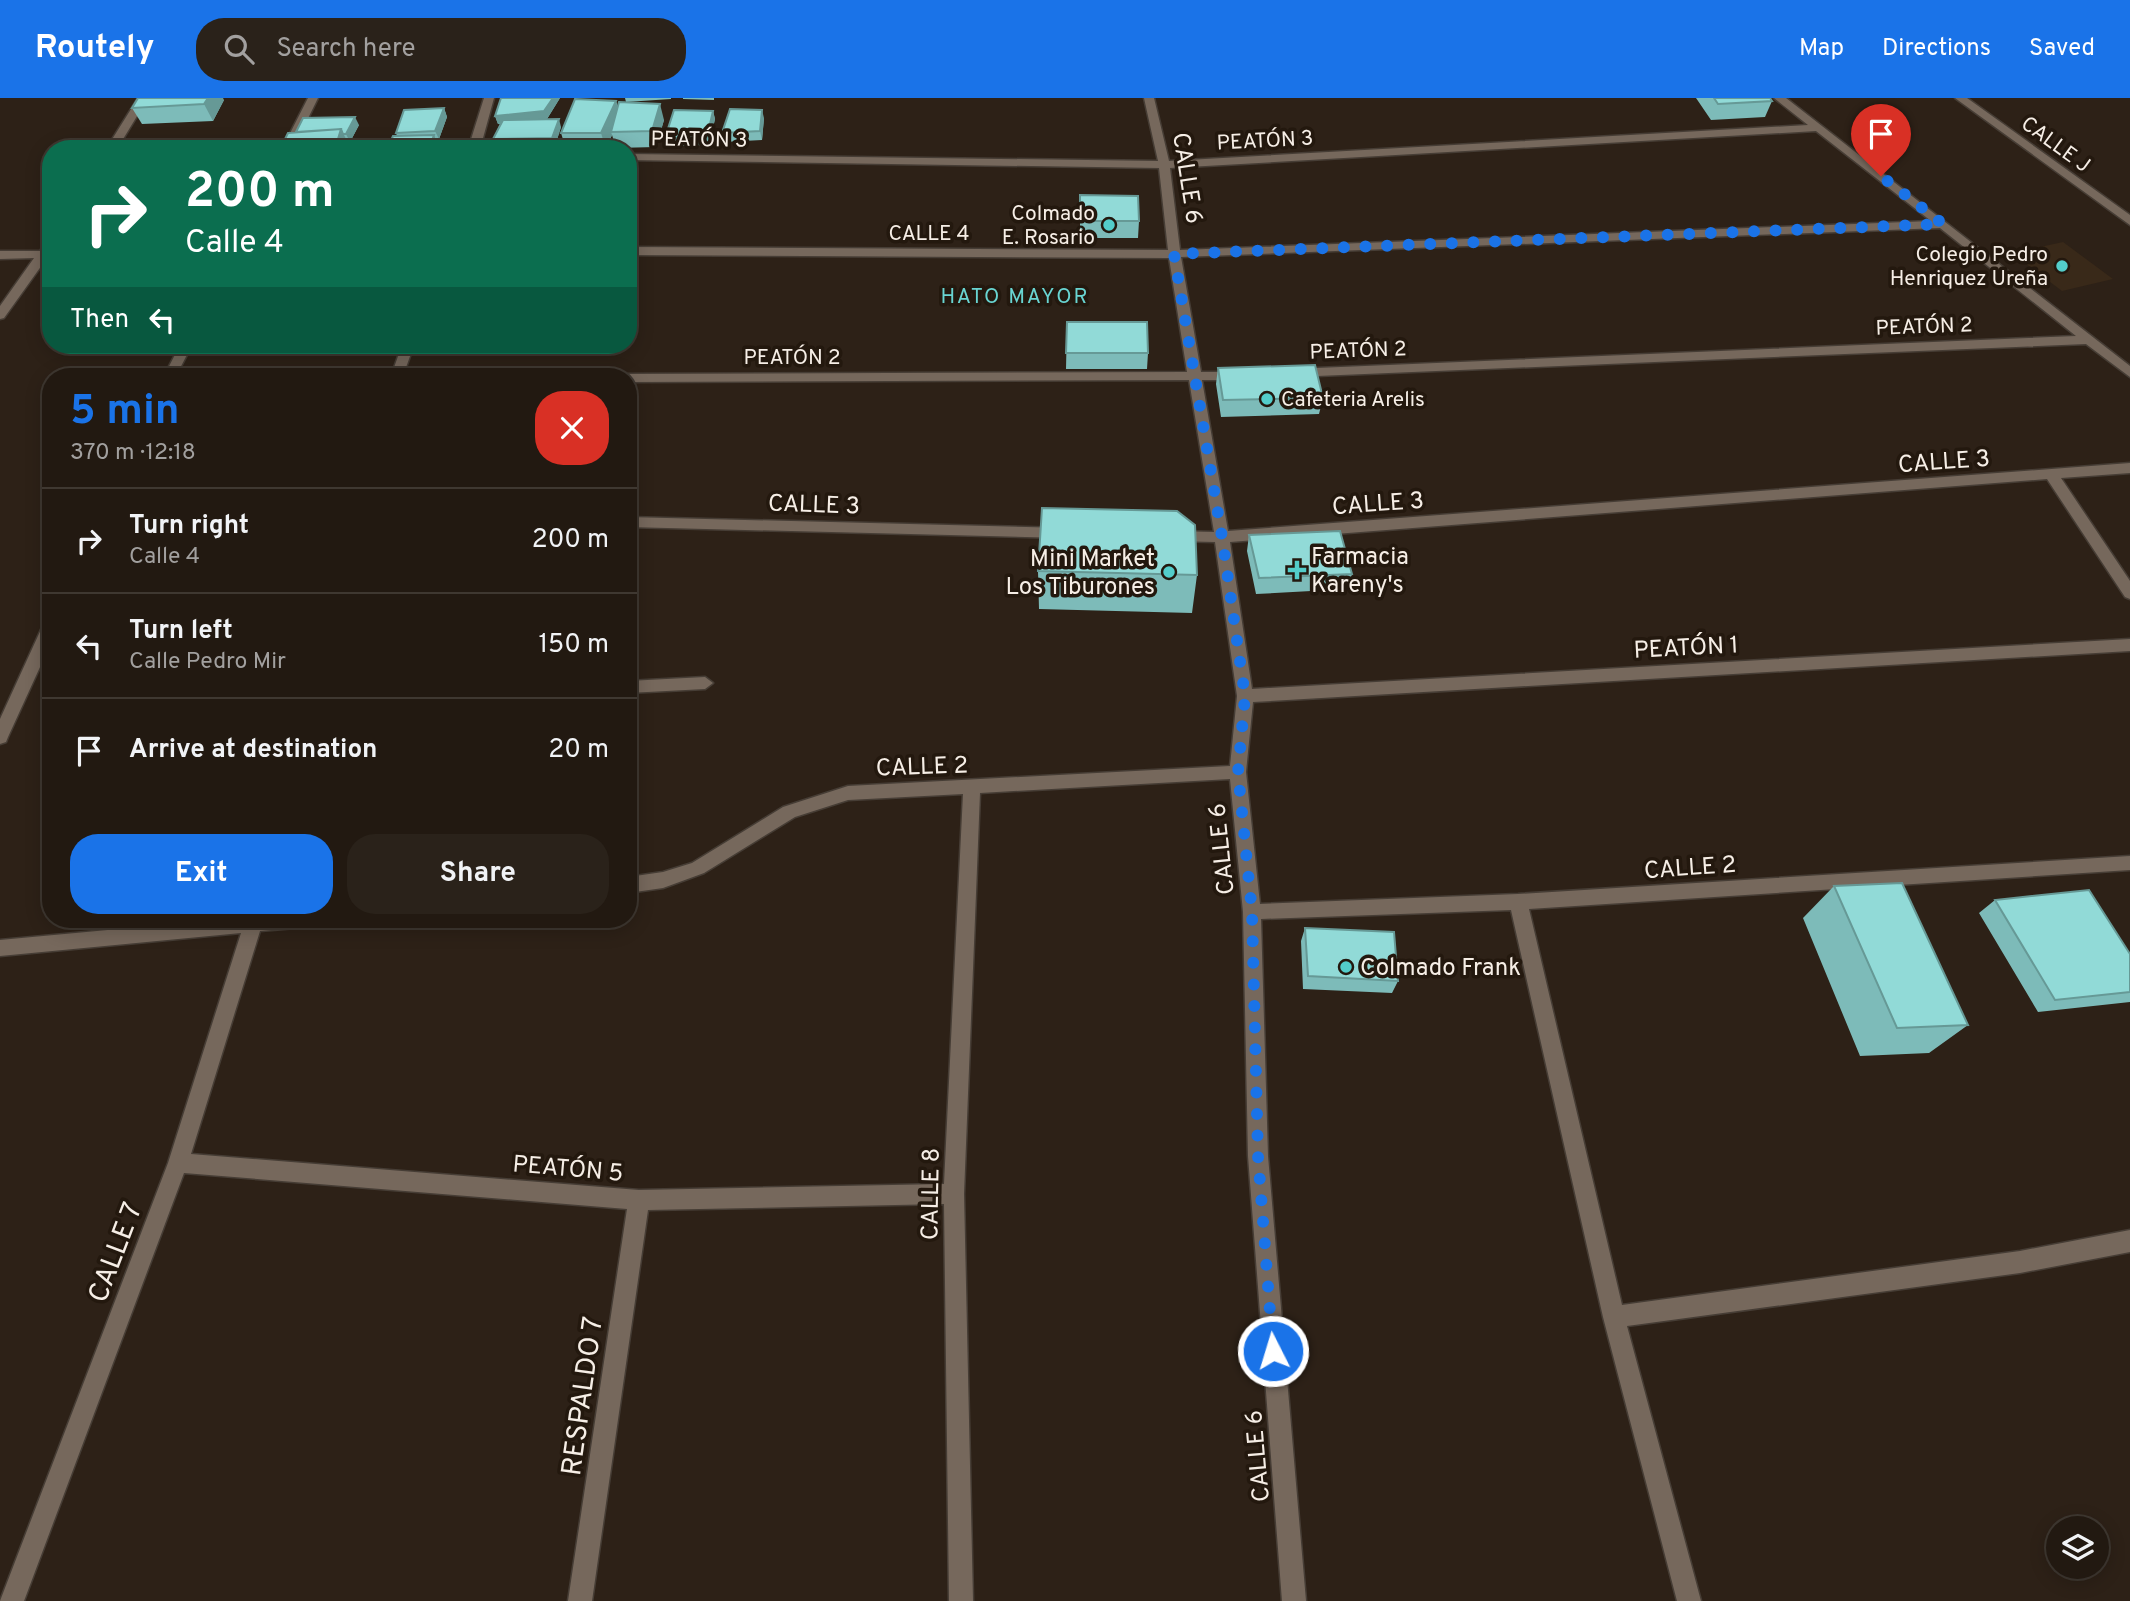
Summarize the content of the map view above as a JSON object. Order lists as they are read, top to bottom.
{
  "streets": {
    "street": [
      "PEATÓN 3",
      "CALLE J",
      "CALLE 6",
      "CALLE 4",
      "PEATÓN 2",
      "CALLE 3",
      "PEATÓN 1",
      "CALLE 2",
      "PEATÓN 5",
      "CALLE 8",
      "CALLE 7",
      "RESPALDO 7"
    ]
  },
  "crossings": [
    ["PEATÓN 3", "CALLE 6"],
    ["CALLE 6", "CALLE 4"],
    ["CALLE 6", "PEATÓN 2"],
    ["CALLE 6", "CALLE 3"],
    ["CALLE 6", "PEATÓN 1"],
    ["CALLE 6", "CALLE 2"],
    ["CALLE 2", "CALLE 8"],
    ["PEATÓN 5", "CALLE 8"],
    ["PEATÓN 5", "CALLE 7"],
    ["PEATÓN 5", "RESPALDO 7"]
  ],
  "districts": ["HATO MAYOR"],
  "places": {
    "other": [
      "Colmado E. Rosario",
      "Colegio Pedro Henriquez Ureña",
      "Cafeteria Arelis",
      "Mini Market Los Tiburones",
      "Colmado Frank"
    ],
    "health": ["Farmacia Kareny's"]
  },
  "page": {
    "header": "Routely",
    "search": "Search here",
    "nav": ["Map", "Directions", "Saved"],
    "turn": ["200 m", "Calle 4"],
    "then": "Then",
    "heading": ["5 min", "370 m · 12:18"],
    "list": [
      {
        "name": "Turn right",
        "note": "Calle 4",
        "value": "200 m"
      },
      {
        "name": "Turn left",
        "note": "Calle Pedro Mir",
        "value": "150 m"
      },
      {
        "name": "Arrive at destination",
        "value": "20 m"
      }
    ],
    "buttons": ["Exit", "Share"]
  }
}
